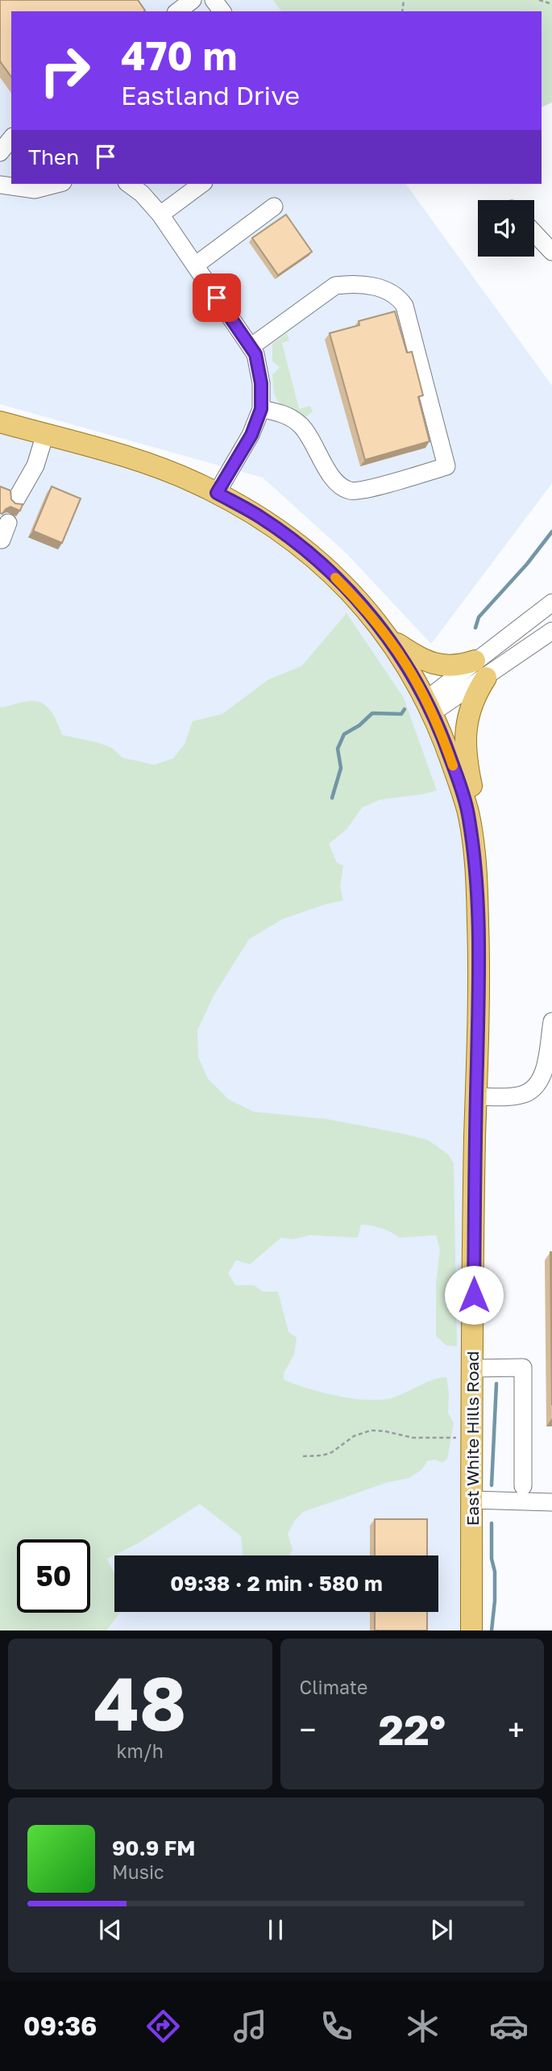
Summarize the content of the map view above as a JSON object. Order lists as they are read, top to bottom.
{
  "streets": {
    "main road": ["East White Hills Road"]
  },
  "page": {
    "turn": ["470 m", "Eastland Drive"],
    "then": "Then",
    "limit": "50",
    "trip": "09:38 · 2 min · 580 m",
    "tile": [
      ["48", "km/h"],
      "Climate"
    ],
    "heat": ["−", "22°", "+"],
    "song": ["90.9 FM", "Music"],
    "tabs": "09:36"
  }
}
